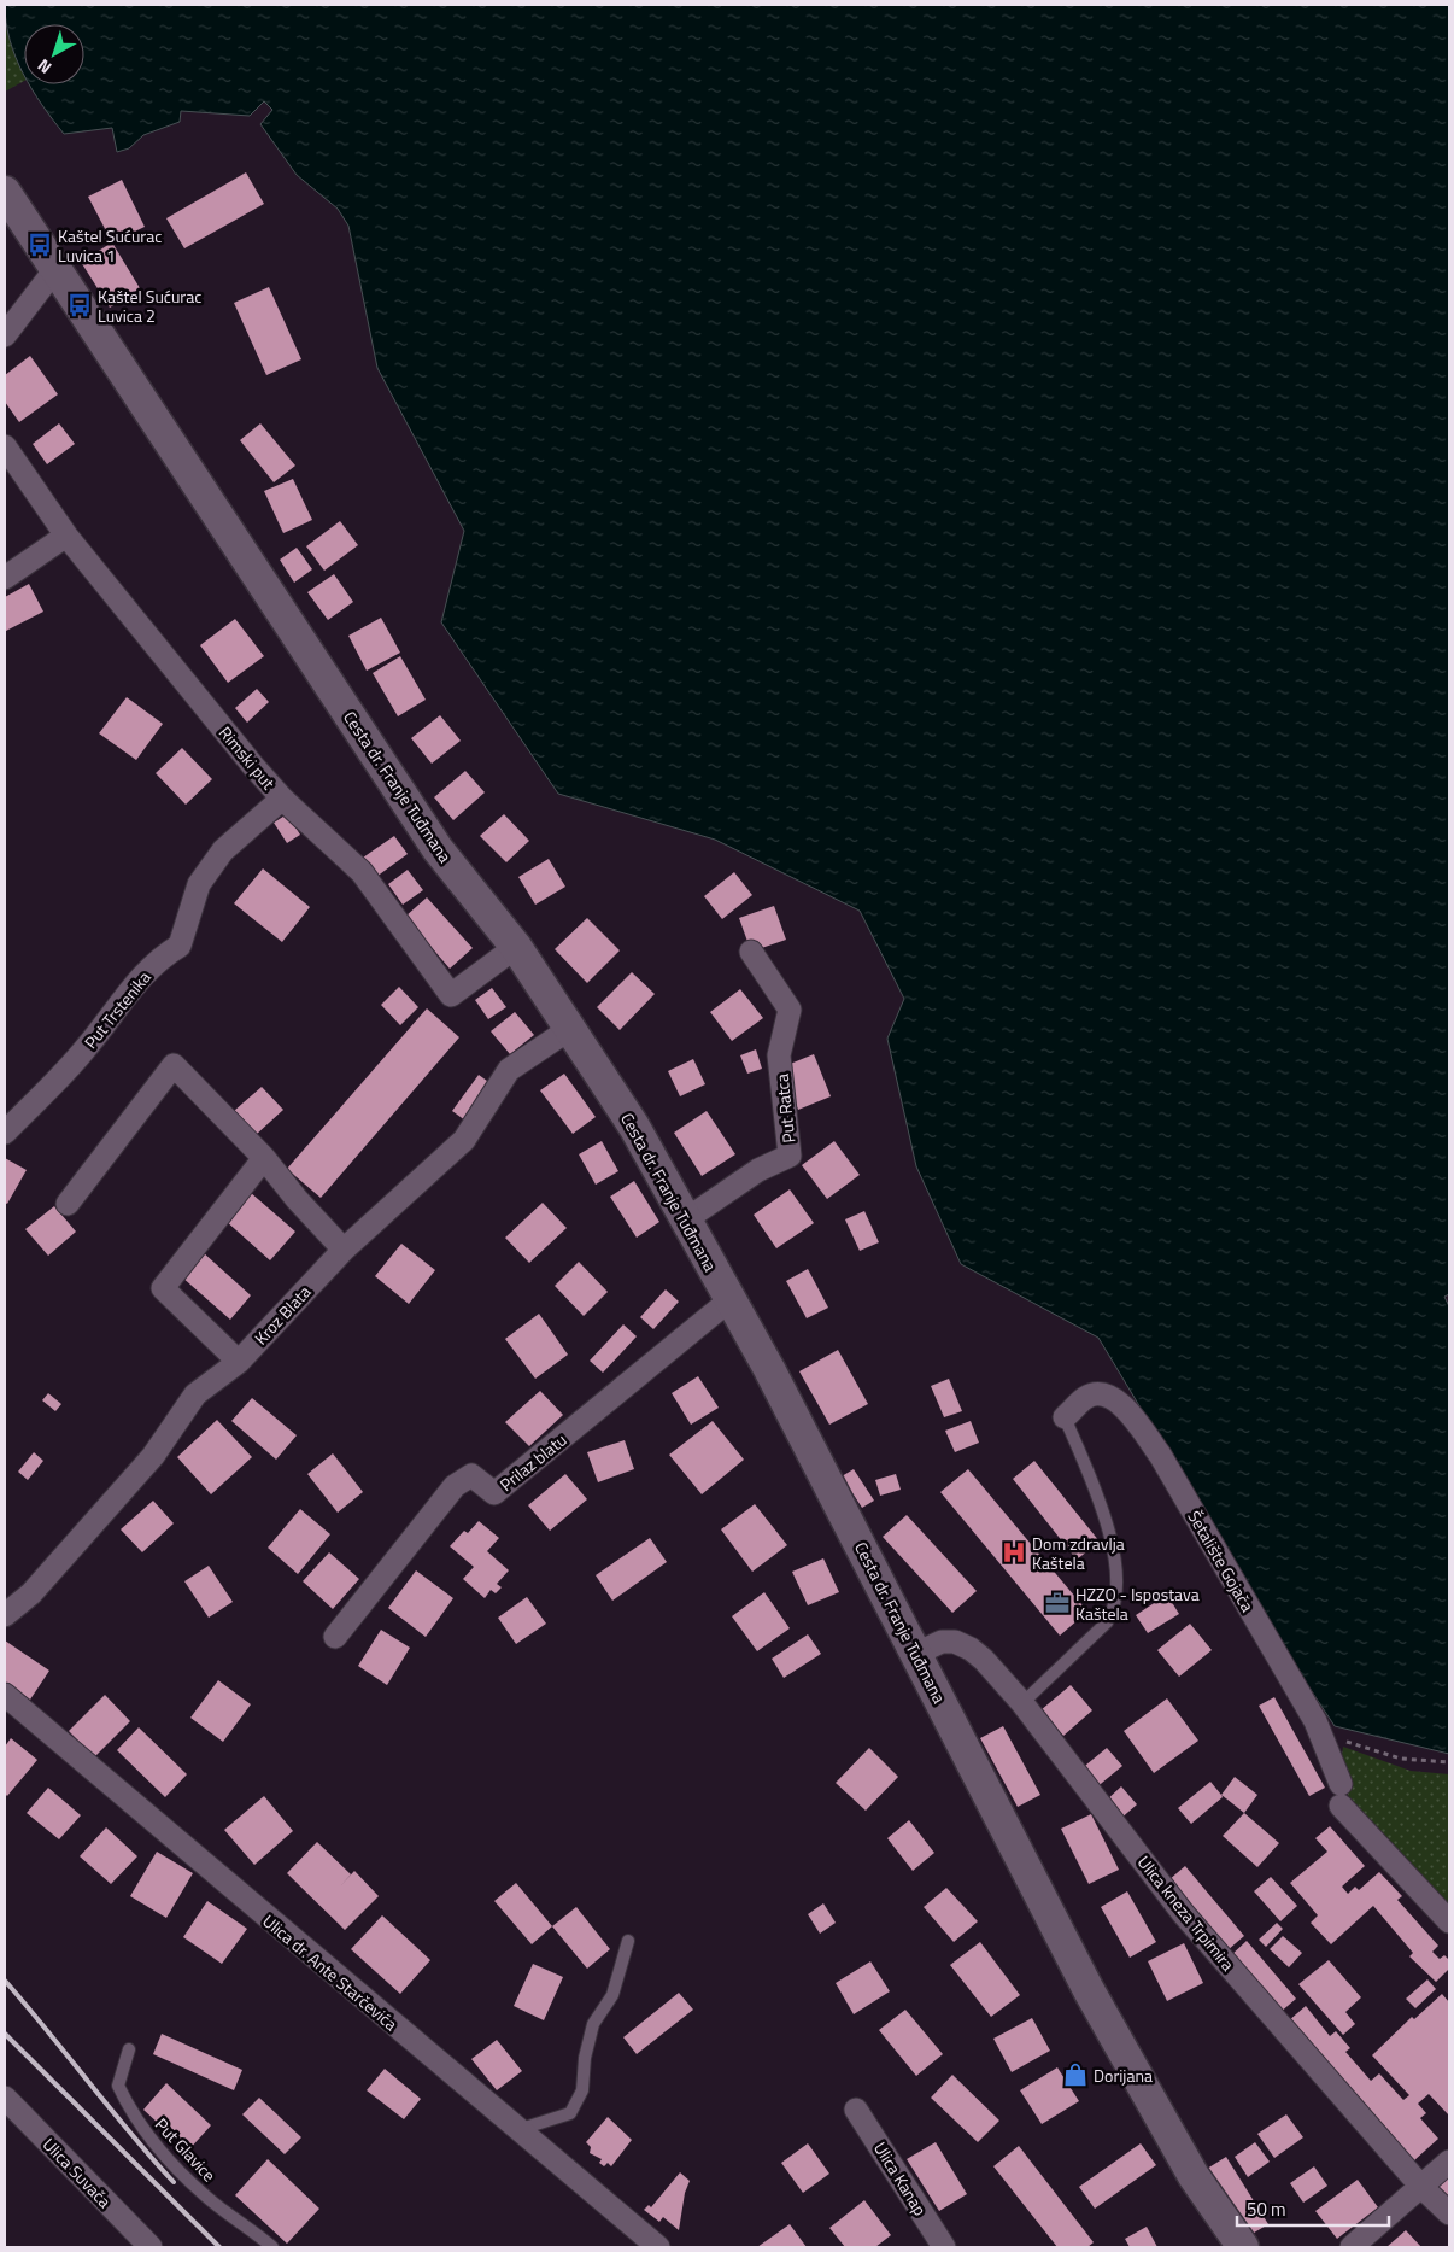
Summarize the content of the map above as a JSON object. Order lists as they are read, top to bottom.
{
  "streets": {
    "main road": ["Cesta dr. Franje Tuđmana"],
    "street": [
      "Rimski put",
      "Put Trstenika",
      "Put Ratca",
      "Kroz Blata",
      "Prilaz blatu",
      "Šetalište Gojača",
      "Ulica kneza Trpimira",
      "Ulica dr. Ante Starčevića",
      "Ulica Suvača",
      "Ulica Kanap"
    ],
    "lane": ["Put Glavice"]
  },
  "crossings": [
    ["Rimski put", "Cesta dr. Franje Tuđmana"],
    ["Rimski put", "Put Trstenika"],
    ["Cesta dr. Franje Tuđmana", "Put Ratca"],
    ["Cesta dr. Franje Tuđmana", "Kroz Blata"],
    ["Cesta dr. Franje Tuđmana", "Prilaz blatu"],
    ["Cesta dr. Franje Tuđmana", "Ulica kneza Trpimira"]
  ],
  "places": {
    "bus stop": ["Kaštel Sućurac Luvica 1", "Kaštel Sućurac Luvica 2"],
    "hospital": ["Dom zdravlja Kaštela"],
    "office": ["HZZO - Ispostava Kaštela"],
    "shop": ["Dorijana"]
  },
  "scale_bar": "50 m",
  "north": "bottom left"
}
